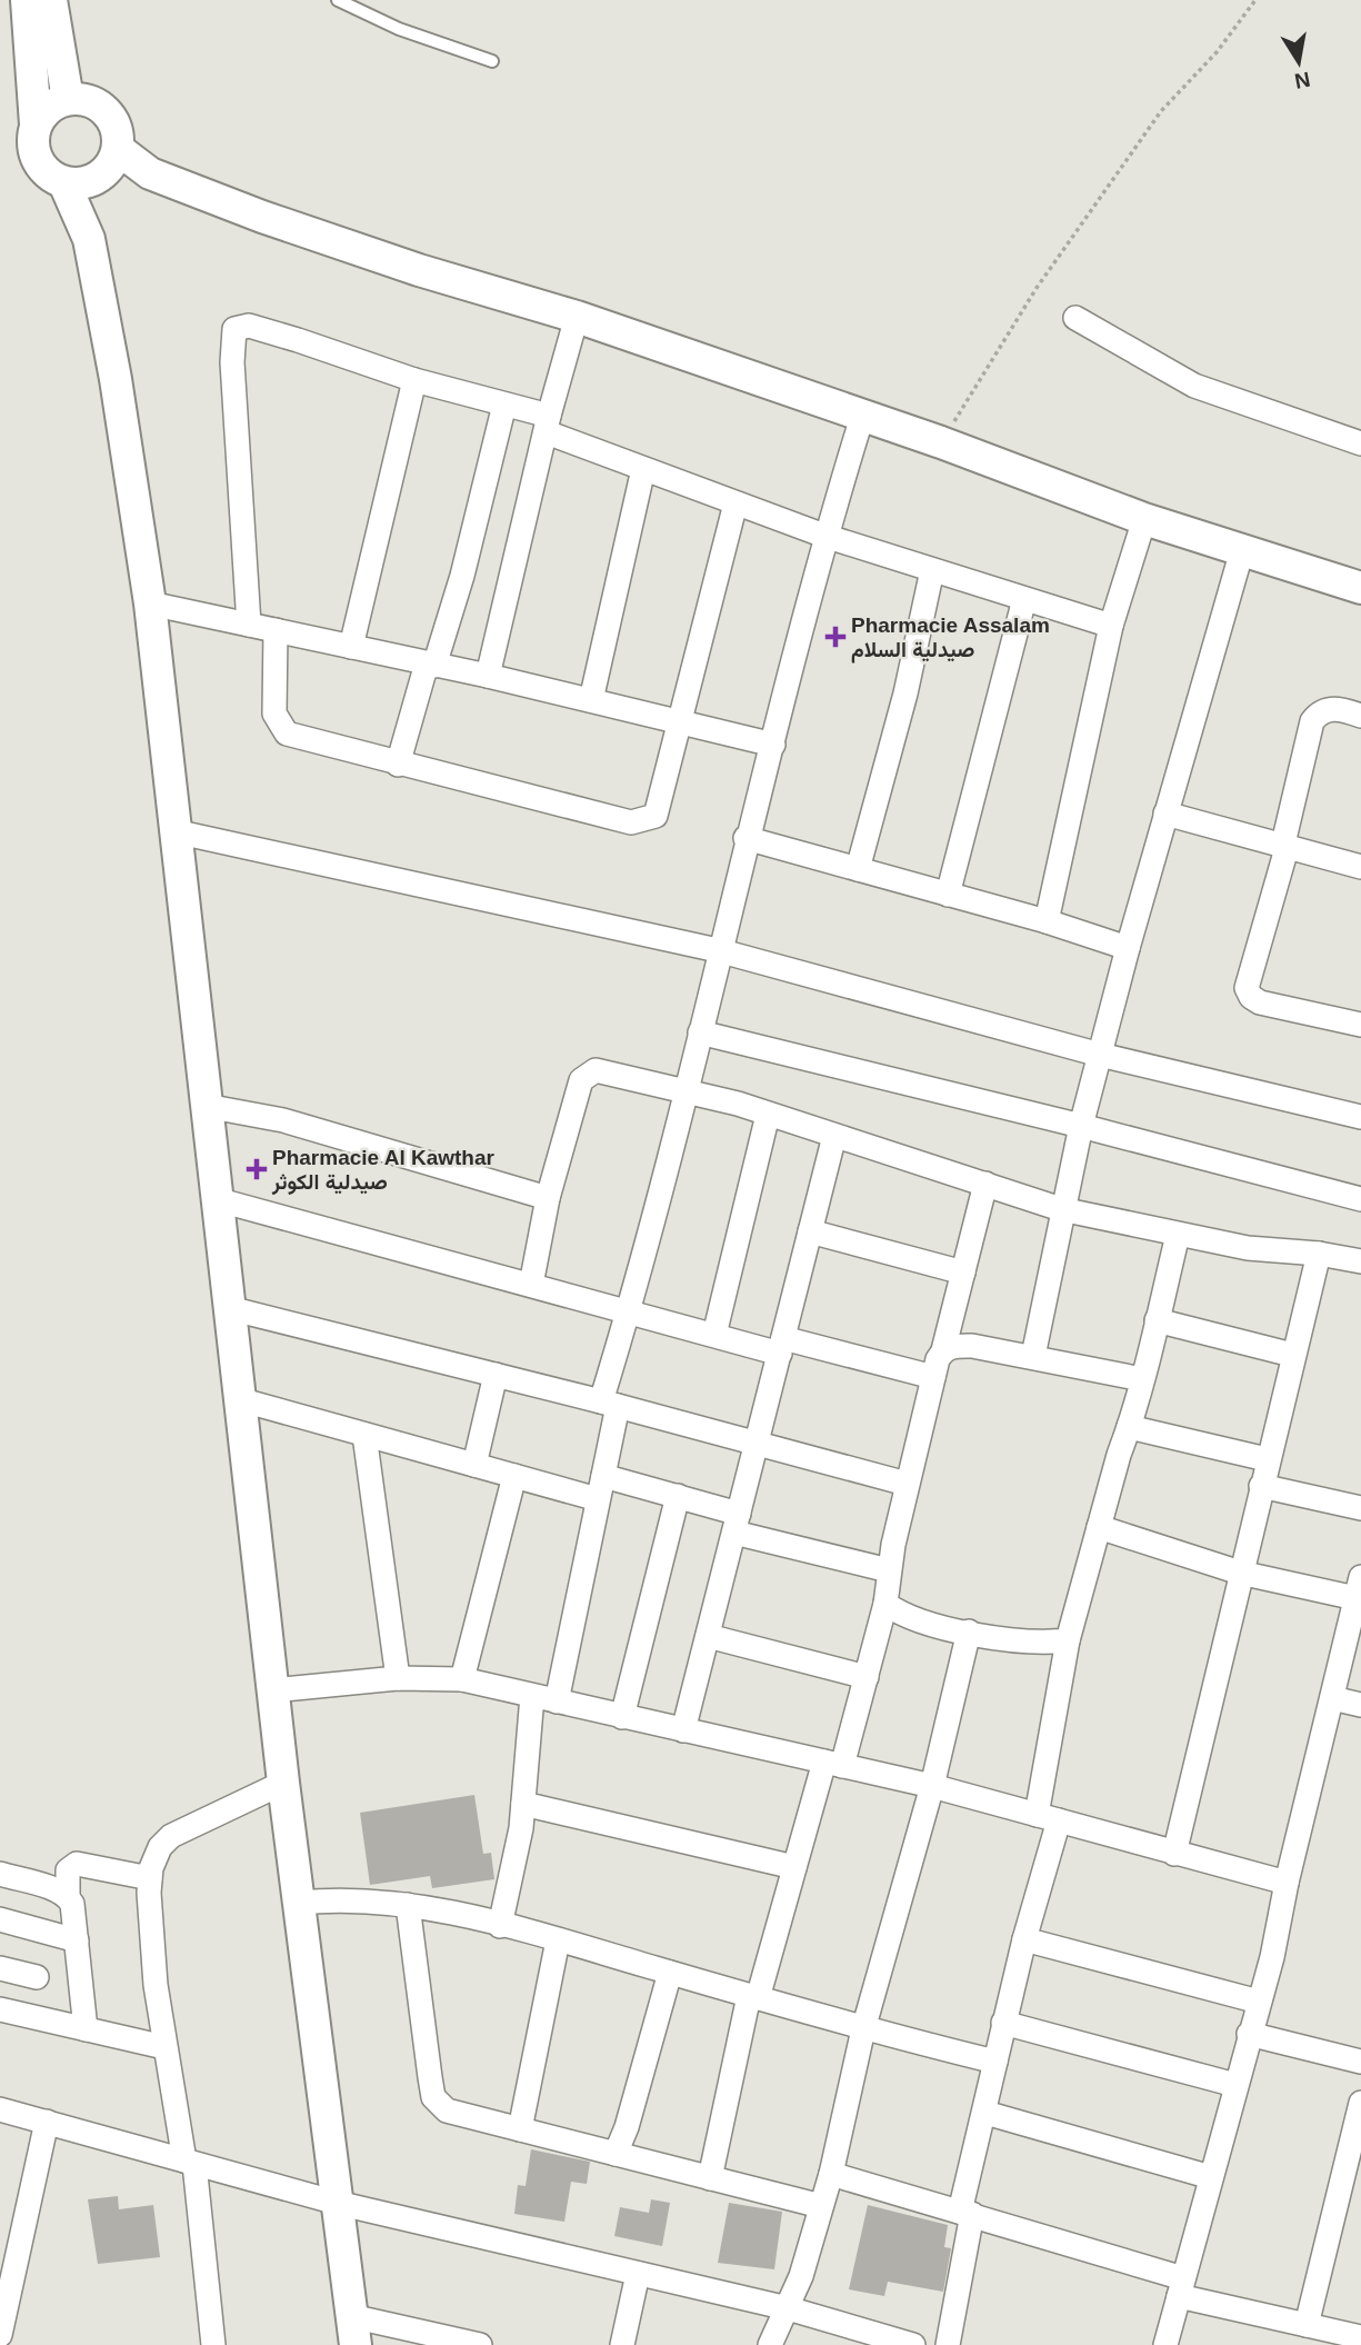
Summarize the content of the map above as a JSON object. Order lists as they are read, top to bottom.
{
  "places": {
    "health": ["Pharmacie Assalam صيدلية السلام", "Pharmacie Al Kawthar صيدلية الكوثر"]
  },
  "north": "bottom"
}
